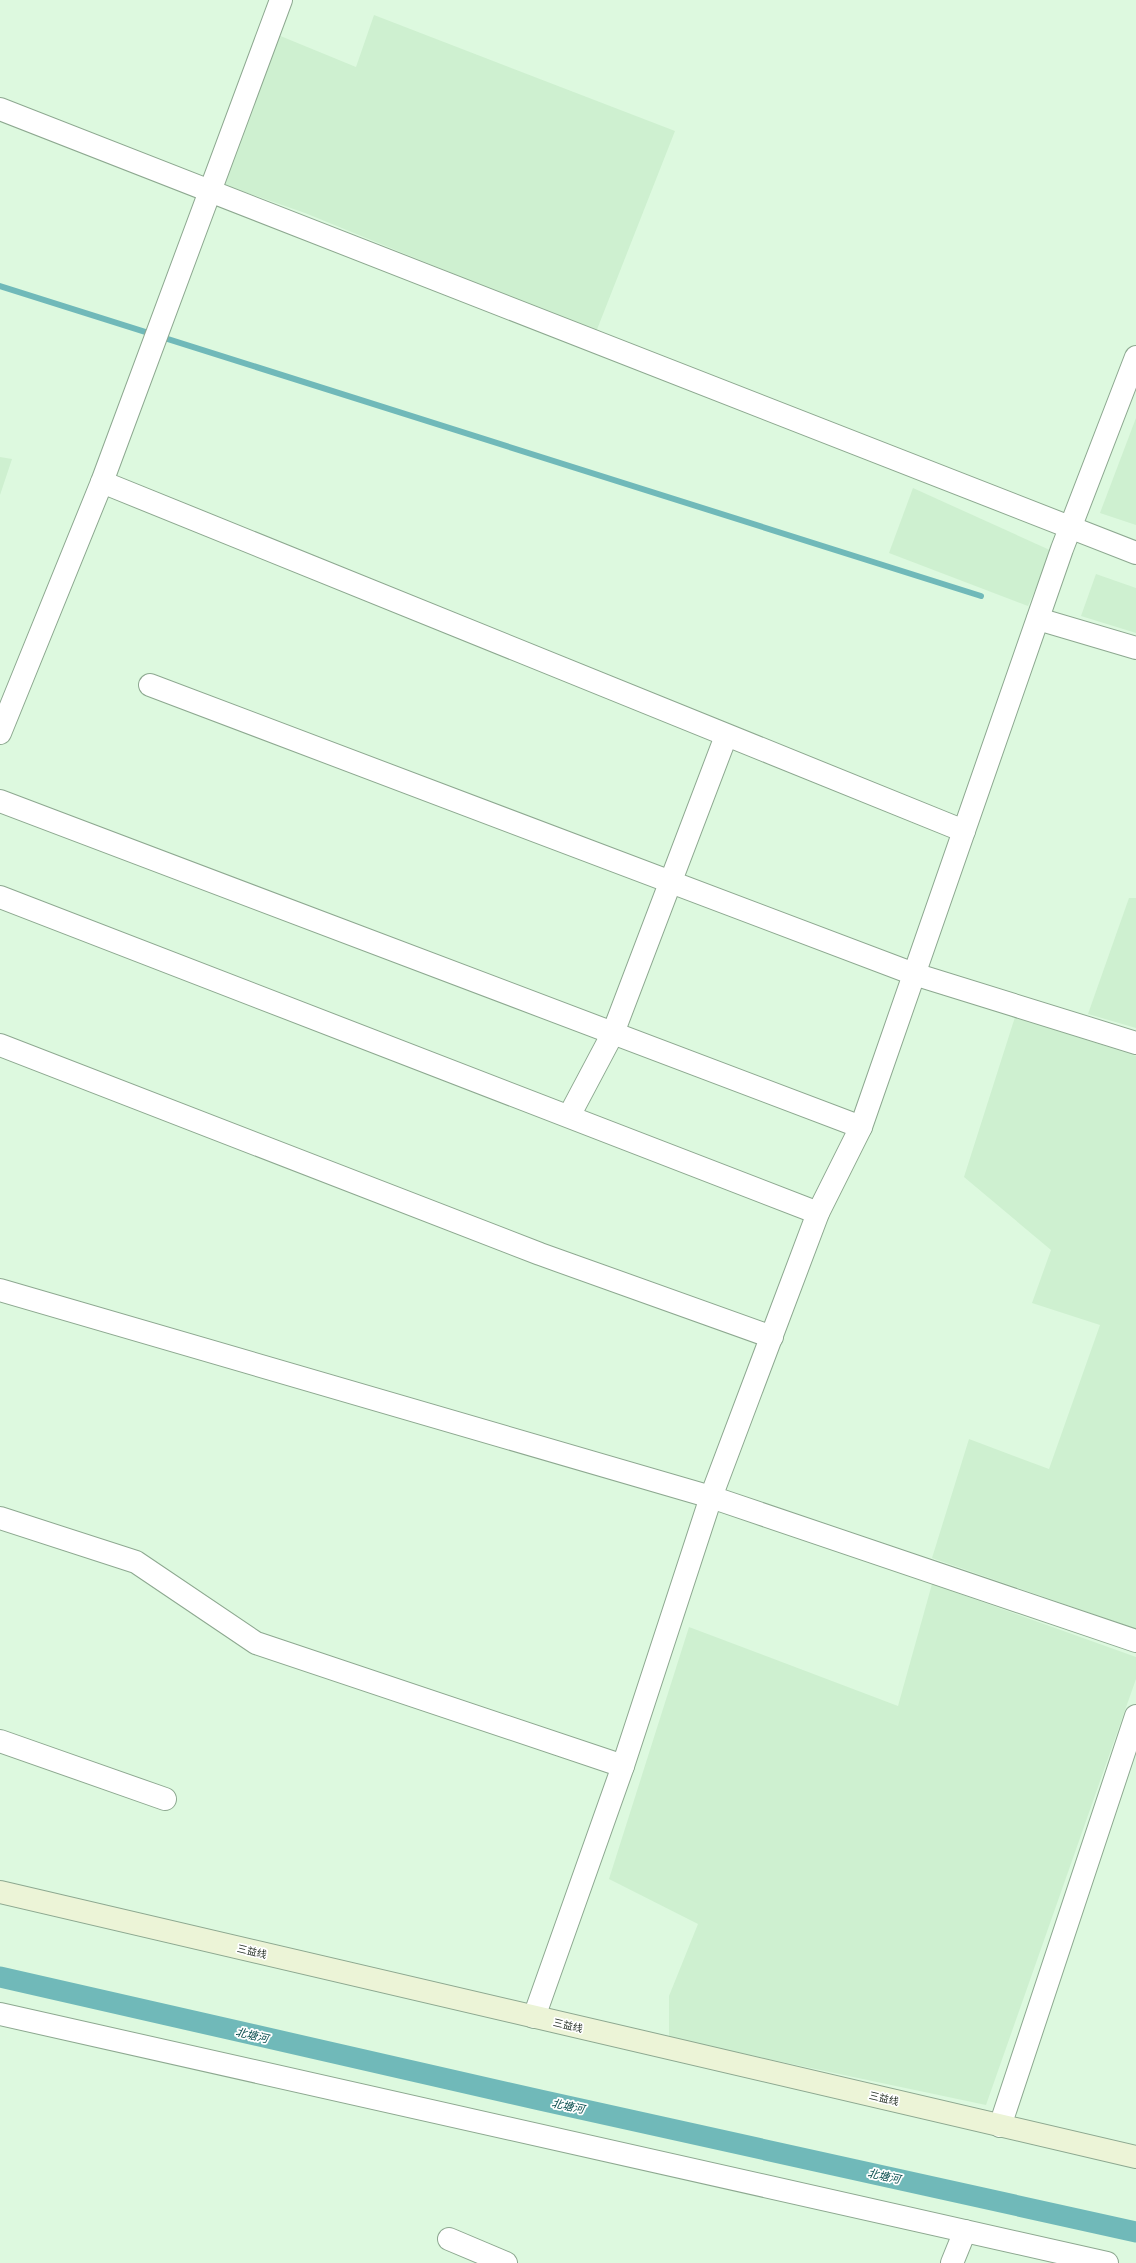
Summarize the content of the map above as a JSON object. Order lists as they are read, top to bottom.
{
  "streets": {
    "main road": ["三益线"]
  },
  "water": ["北塘河"]
}
